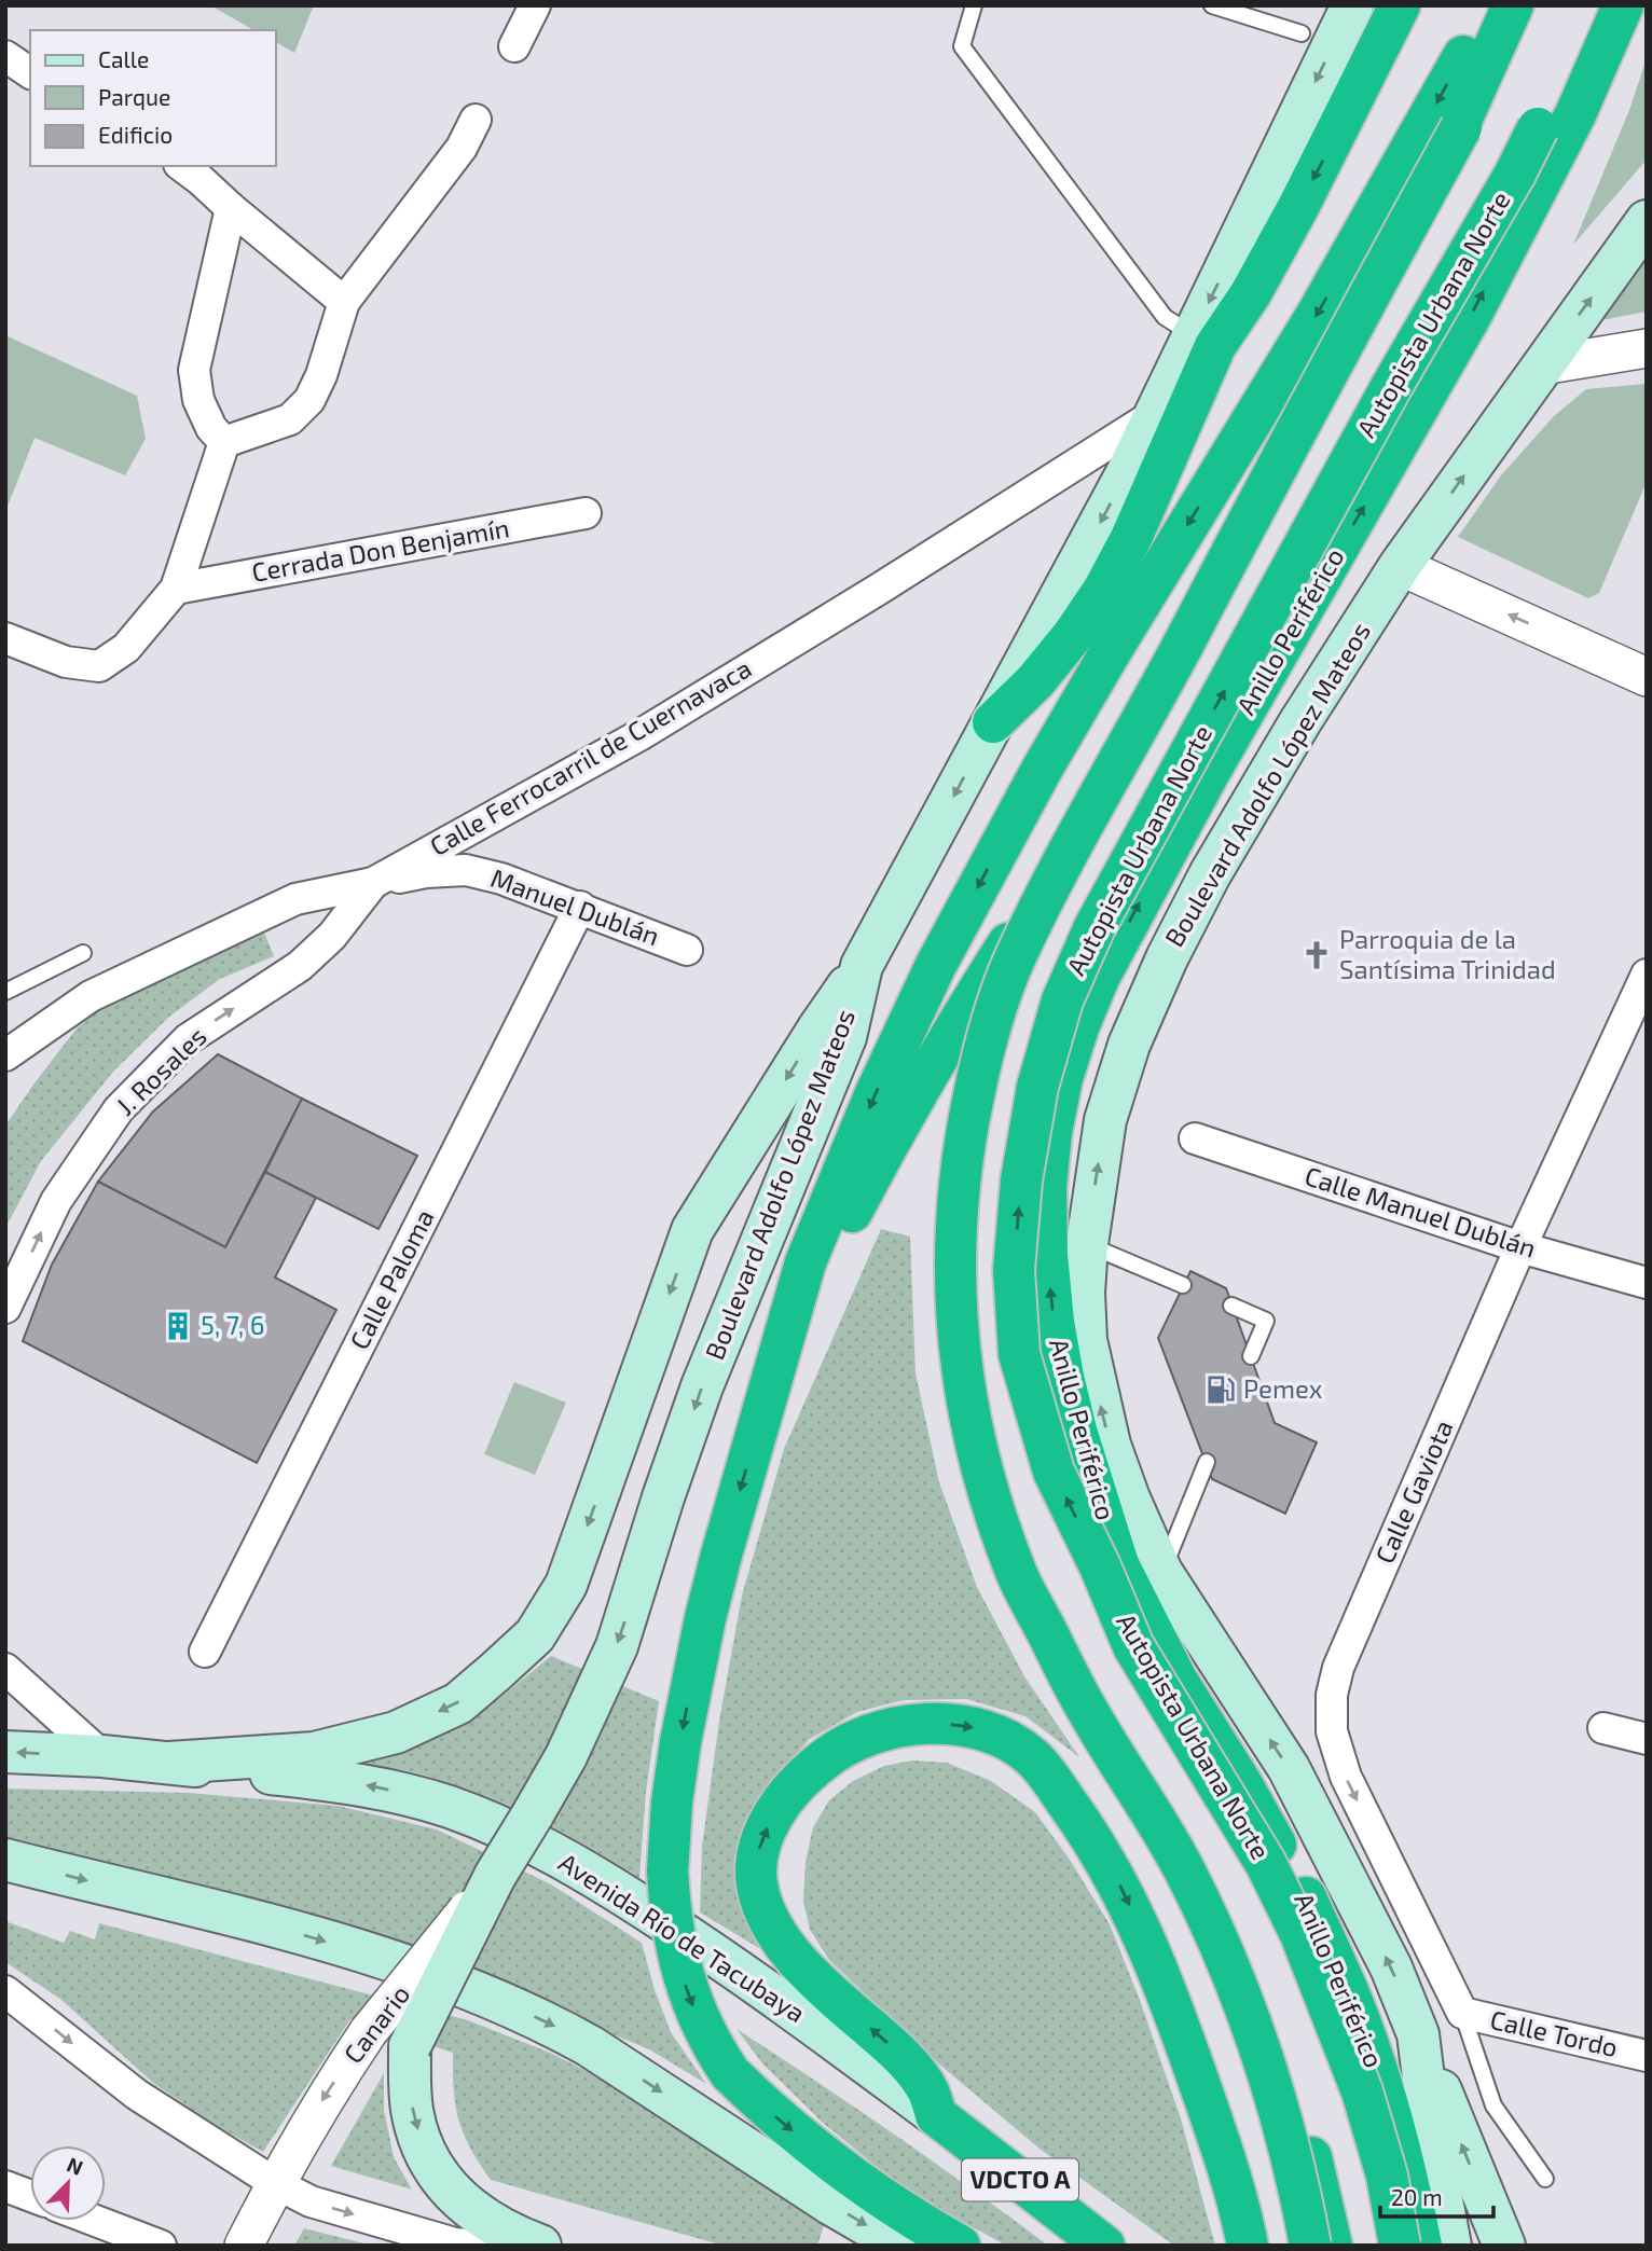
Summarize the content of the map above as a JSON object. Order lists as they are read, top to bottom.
{
  "streets": {
    "highway": ["Autopista Urbana Norte", "Anillo Periférico", "VDCTO A"],
    "main road": ["Boulevard Adolfo López Mateos", "Avenida Río de Tacubaya"],
    "street": [
      "Cerrada Don Benjamín",
      "Calle Ferrocarril de Cuernavaca",
      "Manuel Dublán",
      "J. Rosales",
      "Calle Manuel Dublán",
      "Calle Paloma",
      "Calle Gaviota",
      "Canario",
      "Calle Tordo"
    ]
  },
  "crossings": [
    ["Calle Ferrocarril de Cuernavaca", "Boulevard Adolfo López Mateos"],
    ["Calle Ferrocarril de Cuernavaca", "Manuel Dublán"],
    ["Calle Ferrocarril de Cuernavaca", "J. Rosales"],
    ["Boulevard Adolfo López Mateos", "Canario"],
    ["Manuel Dublán", "J. Rosales"],
    ["Manuel Dublán", "Calle Paloma"],
    ["Calle Manuel Dublán", "Calle Gaviota"],
    ["Calle Gaviota", "Calle Tordo"],
    ["Avenida Río de Tacubaya", "VDCTO A"]
  ],
  "one_way": ["J. Rosales", "Calle Gaviota", "Canario"],
  "places": {
    "church": ["Parroquia de la Santísima Trinidad"],
    "building": ["5, 7, 6"],
    "fuel station": ["Pemex"]
  },
  "legend": ["Calle", "Parque", "Edificio"],
  "scale_bar": "20 m",
  "north": "top right"
}
